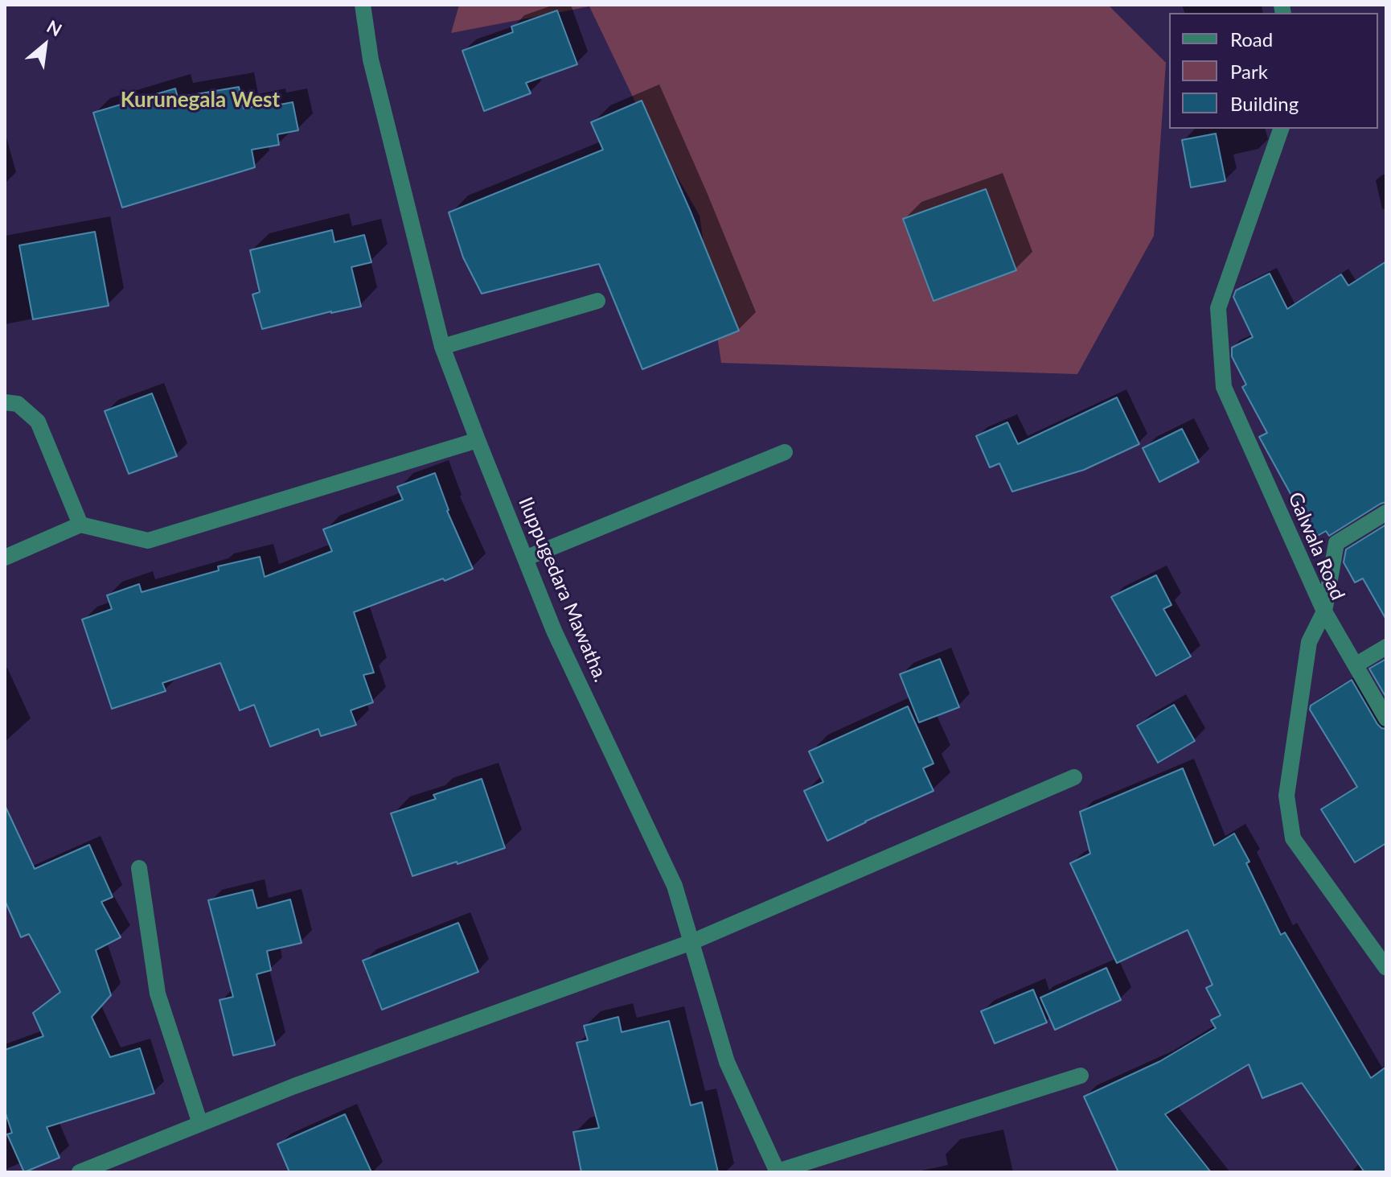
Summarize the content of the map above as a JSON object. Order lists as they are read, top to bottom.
{
  "streets": {
    "street": ["Galwala Road", "Iluppugedara Mawatha."]
  },
  "districts": ["Kurunegala West"],
  "legend": ["Road", "Park", "Building"],
  "north": "top right"
}
